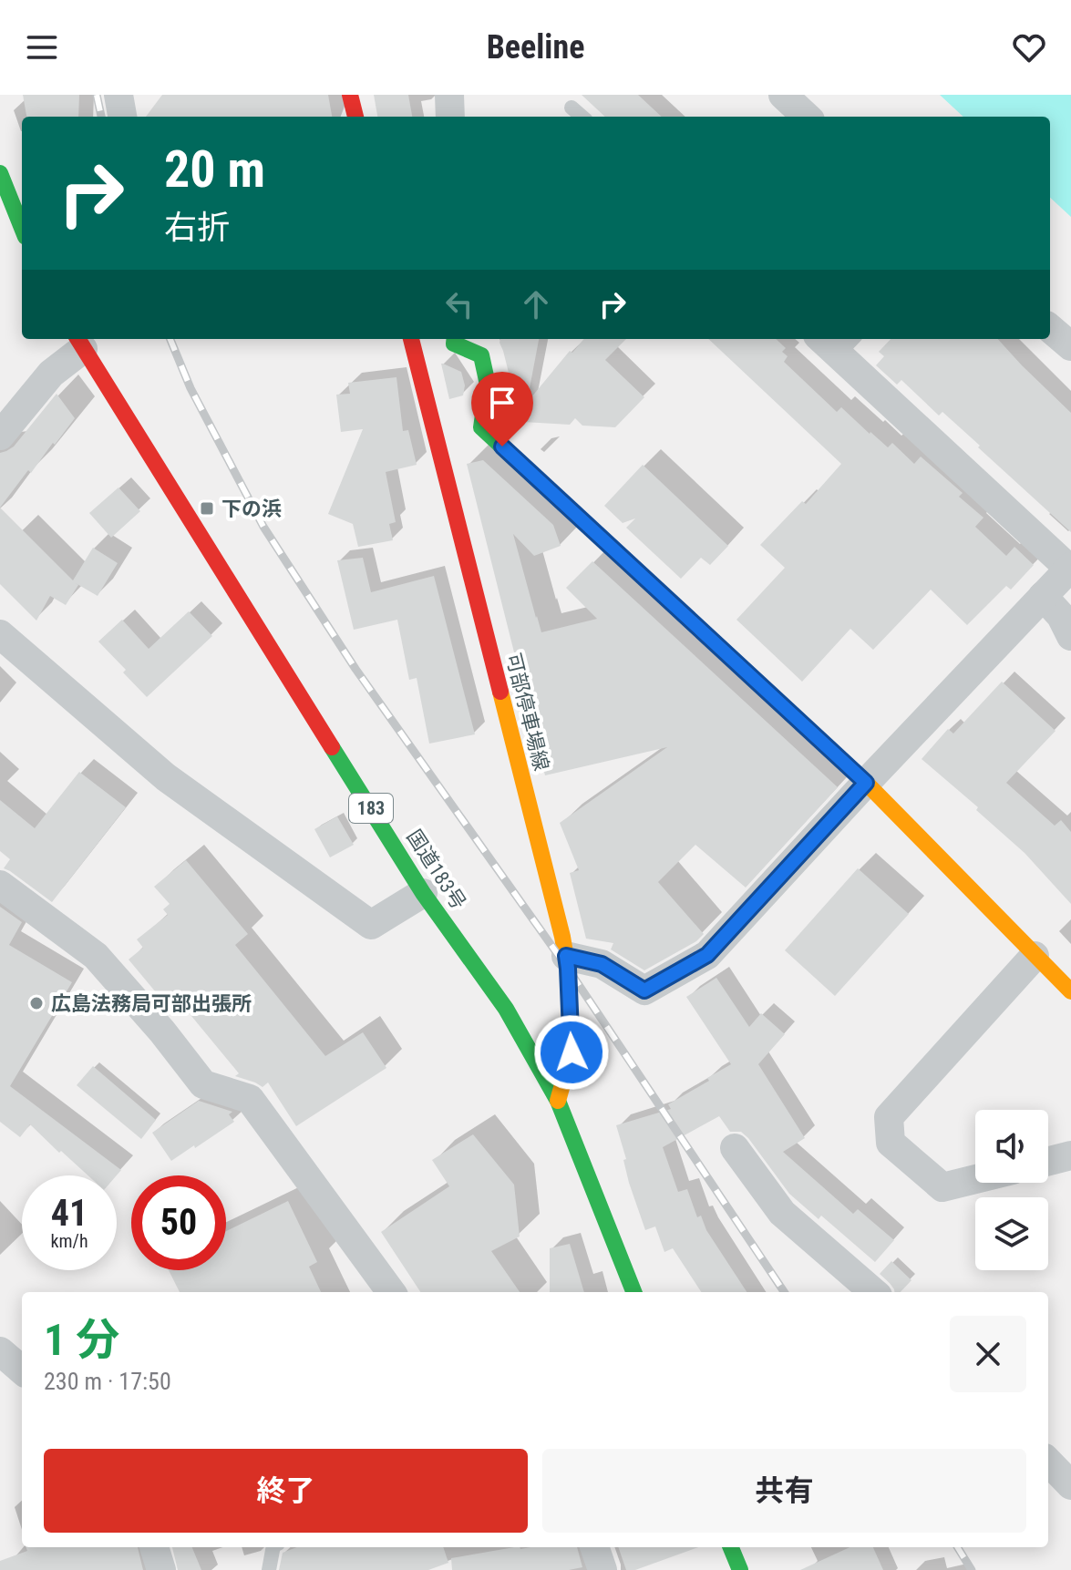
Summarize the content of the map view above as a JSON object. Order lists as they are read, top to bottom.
{
  "streets": {
    "main road": ["可部停車場線", "183", "国道183号"]
  },
  "crossings": [
    ["可部停車場線", "国道183号"]
  ],
  "places": {
    "transit": ["下の浜"],
    "other": ["広島法務局可部出張所"]
  },
  "page": {
    "header": "Beeline",
    "turn": ["20 m", "右折"],
    "speed": "41 km/h",
    "limit": "50",
    "heading": ["1 分", "230 m · 17:50"],
    "buttons": ["終了", "共有"]
  }
}
